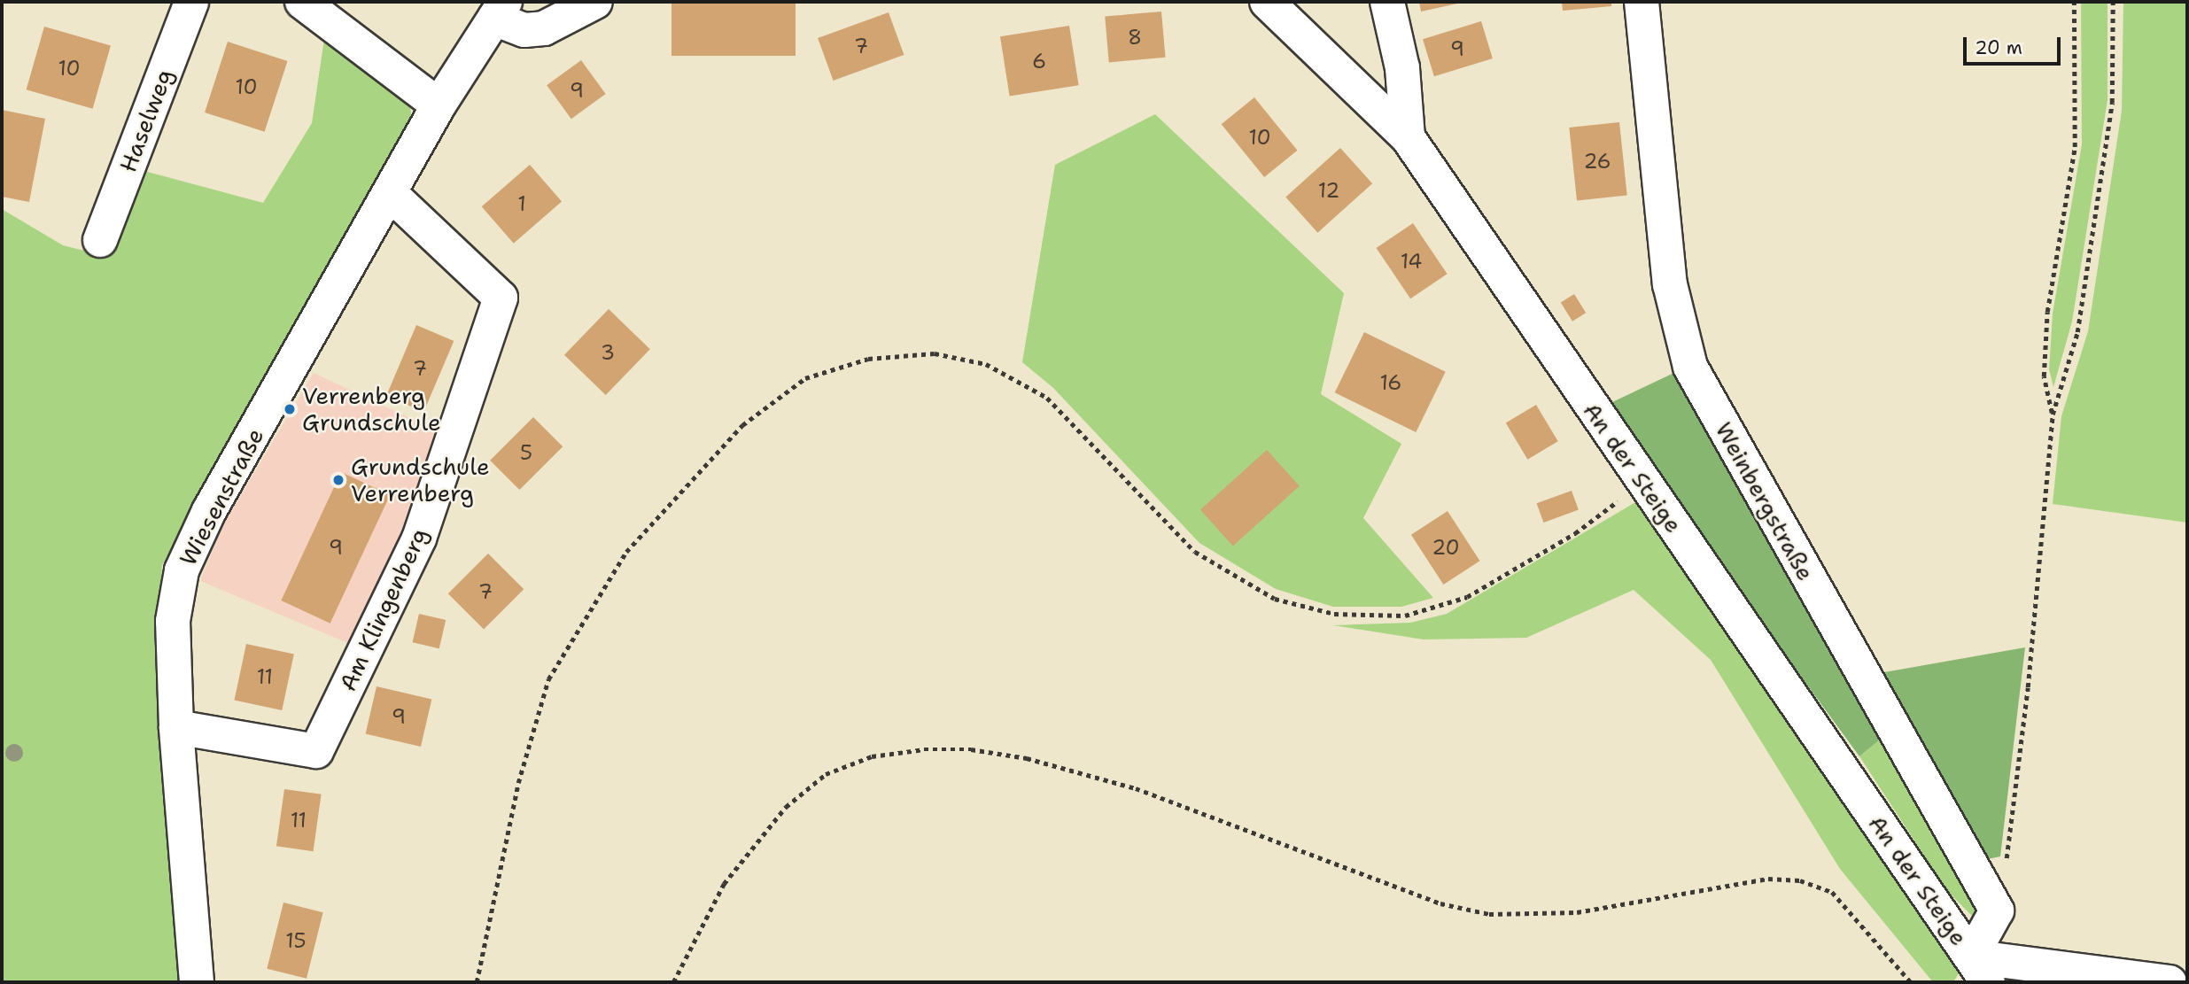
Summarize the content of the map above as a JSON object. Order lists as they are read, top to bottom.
{
  "streets": {
    "street": [
      "Haselweg",
      "An der Steige",
      "Wiesenstraße",
      "Weinbergstraße",
      "Am Klingenberg"
    ]
  },
  "crossings": [
    ["Wiesenstraße", "Am Klingenberg"]
  ],
  "places": ["Verrenberg Grundschule", "Grundschule Verrenberg"],
  "house_numbers": [
    "8",
    "7",
    "9",
    "6",
    "10",
    "10",
    "9",
    "10",
    "26",
    "12",
    "1",
    "14",
    "3",
    "7",
    "16",
    "5",
    "9",
    "20",
    "7",
    "11",
    "9",
    "11",
    "15"
  ],
  "scale_bar": "20 m"
}
